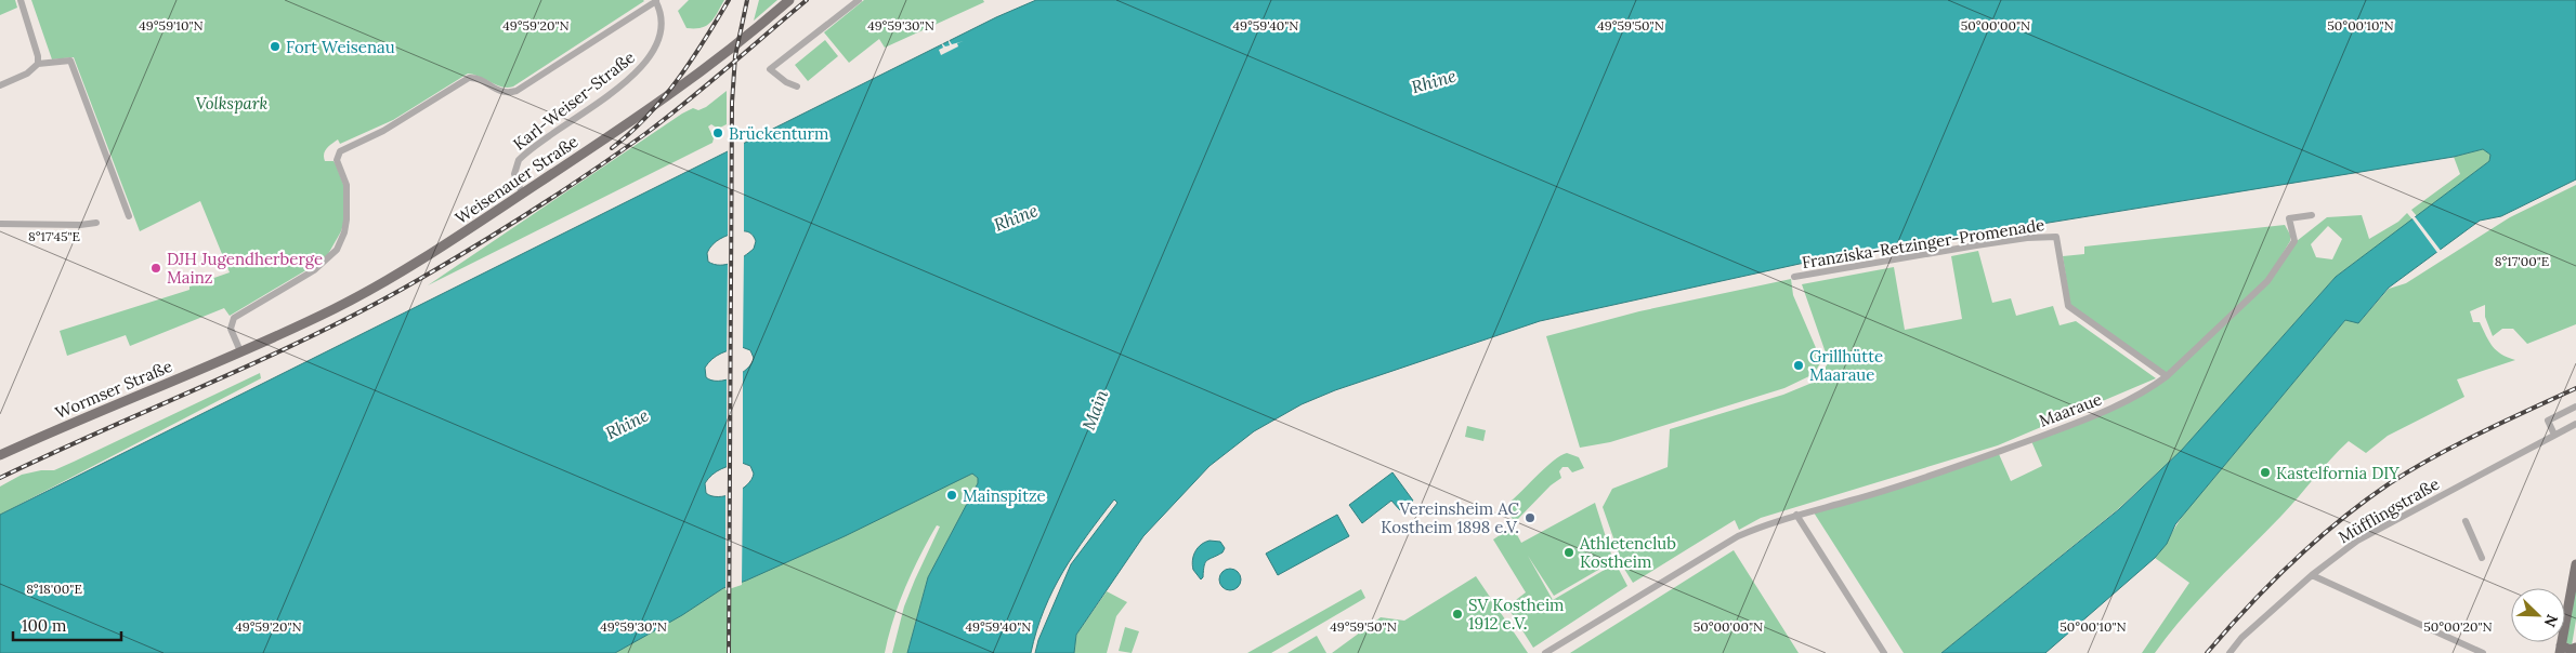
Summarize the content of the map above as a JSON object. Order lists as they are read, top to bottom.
{
  "streets": {
    "main road": ["Weisenauer Straße", "Wormser Straße"],
    "street": [
      "Karl-Weiser-Straße",
      "Franziska-Retzinger-Promenade",
      "Maaraue",
      "Müfflingstraße"
    ]
  },
  "crossings": [
    ["Karl-Weiser-Straße", "Weisenauer Straße"],
    ["Weisenauer Straße", "Wormser Straße"],
    ["Franziska-Retzinger-Promenade", "Maaraue"]
  ],
  "water": ["Rhine", "Main"],
  "parks": ["Volkspark"],
  "places": [
    "Fort Weisenau",
    "Brückenturm",
    "DJH Jugendherberge Mainz",
    "Grillhütte Maaraue",
    "Kastelfornia DIY",
    "Mainspitze",
    "Vereinsheim AC Kostheim 1898 e.V.",
    "Athletenclub Kostheim",
    "SV Kostheim 1912 e.V."
  ],
  "scale_bar": "100 m",
  "north": "bottom right",
  "coordinates": [
    "49°59'10\"N",
    "49°59'20\"N",
    "49°59'30\"N",
    "49°59'40\"N",
    "49°59'50\"N",
    "50°00'00\"N",
    "50°00'10\"N",
    "8°17'45\"E",
    "8°17'00\"E",
    "8°18'00\"E",
    "50°00'20\"N"
  ]
}
